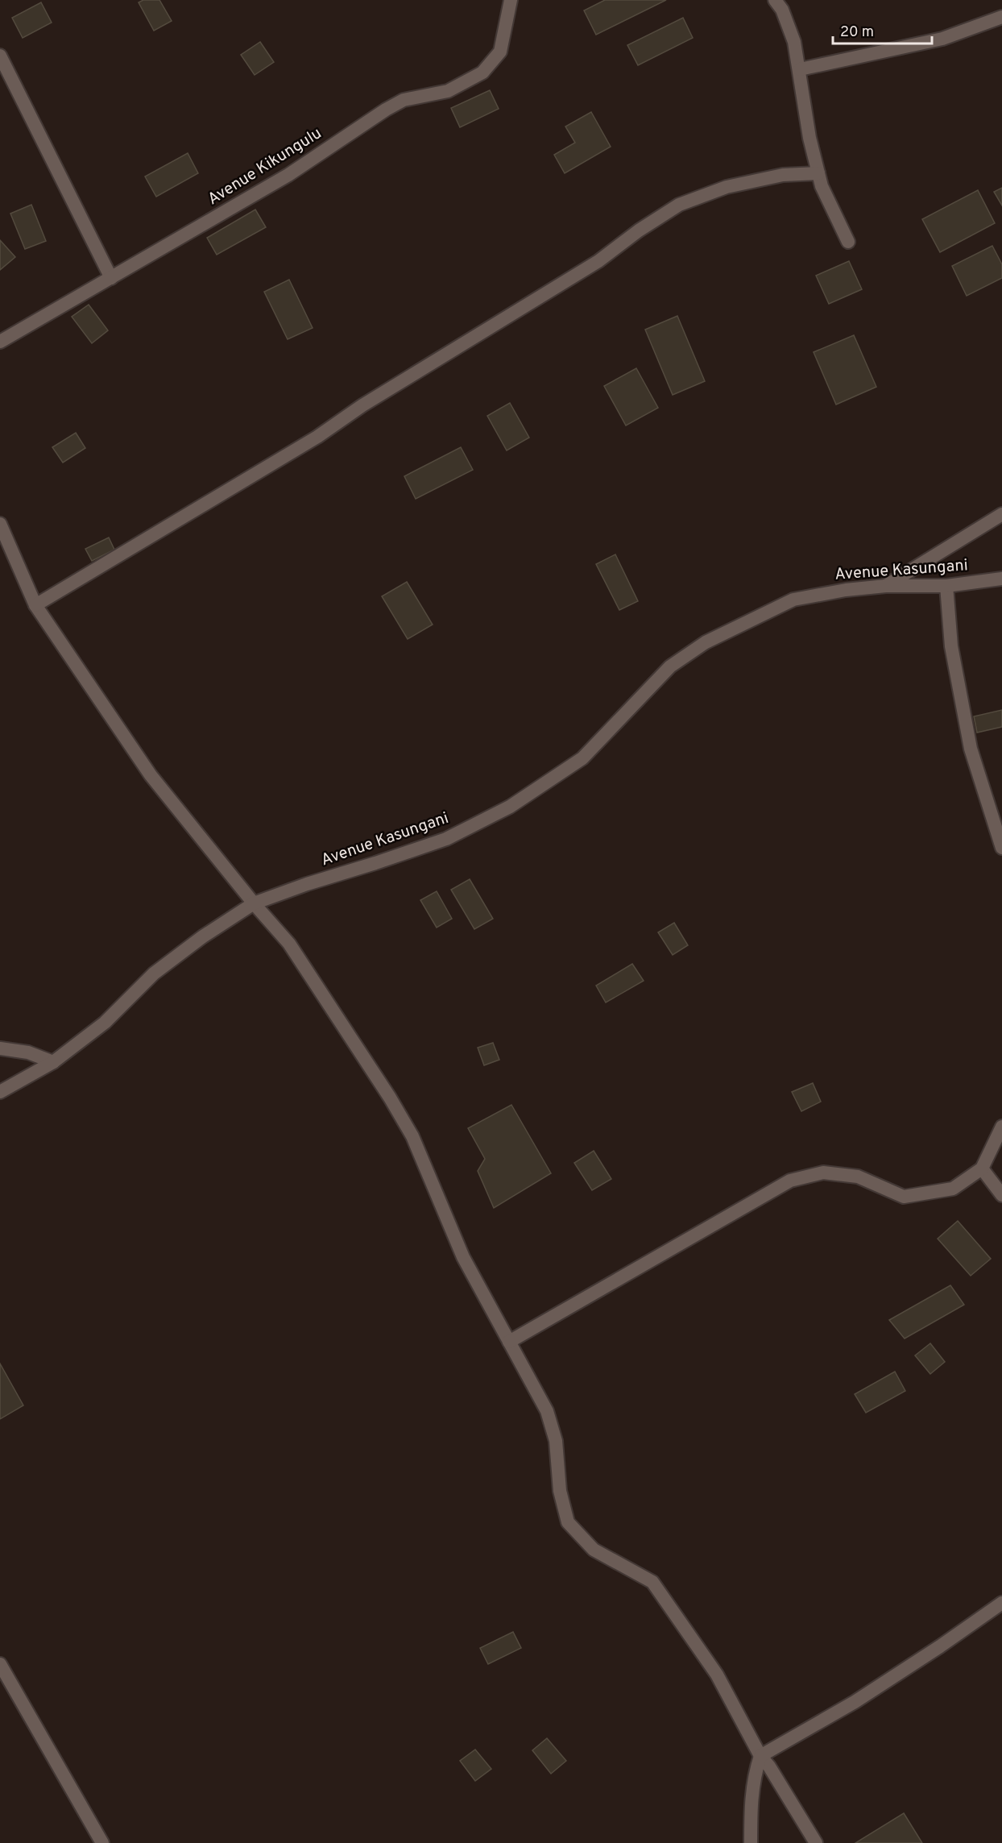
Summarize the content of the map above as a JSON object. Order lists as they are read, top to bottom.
{
  "streets": {
    "street": ["Avenue Kikungulu", "Avenue Kasungani"]
  },
  "scale_bar": "20 m"
}
